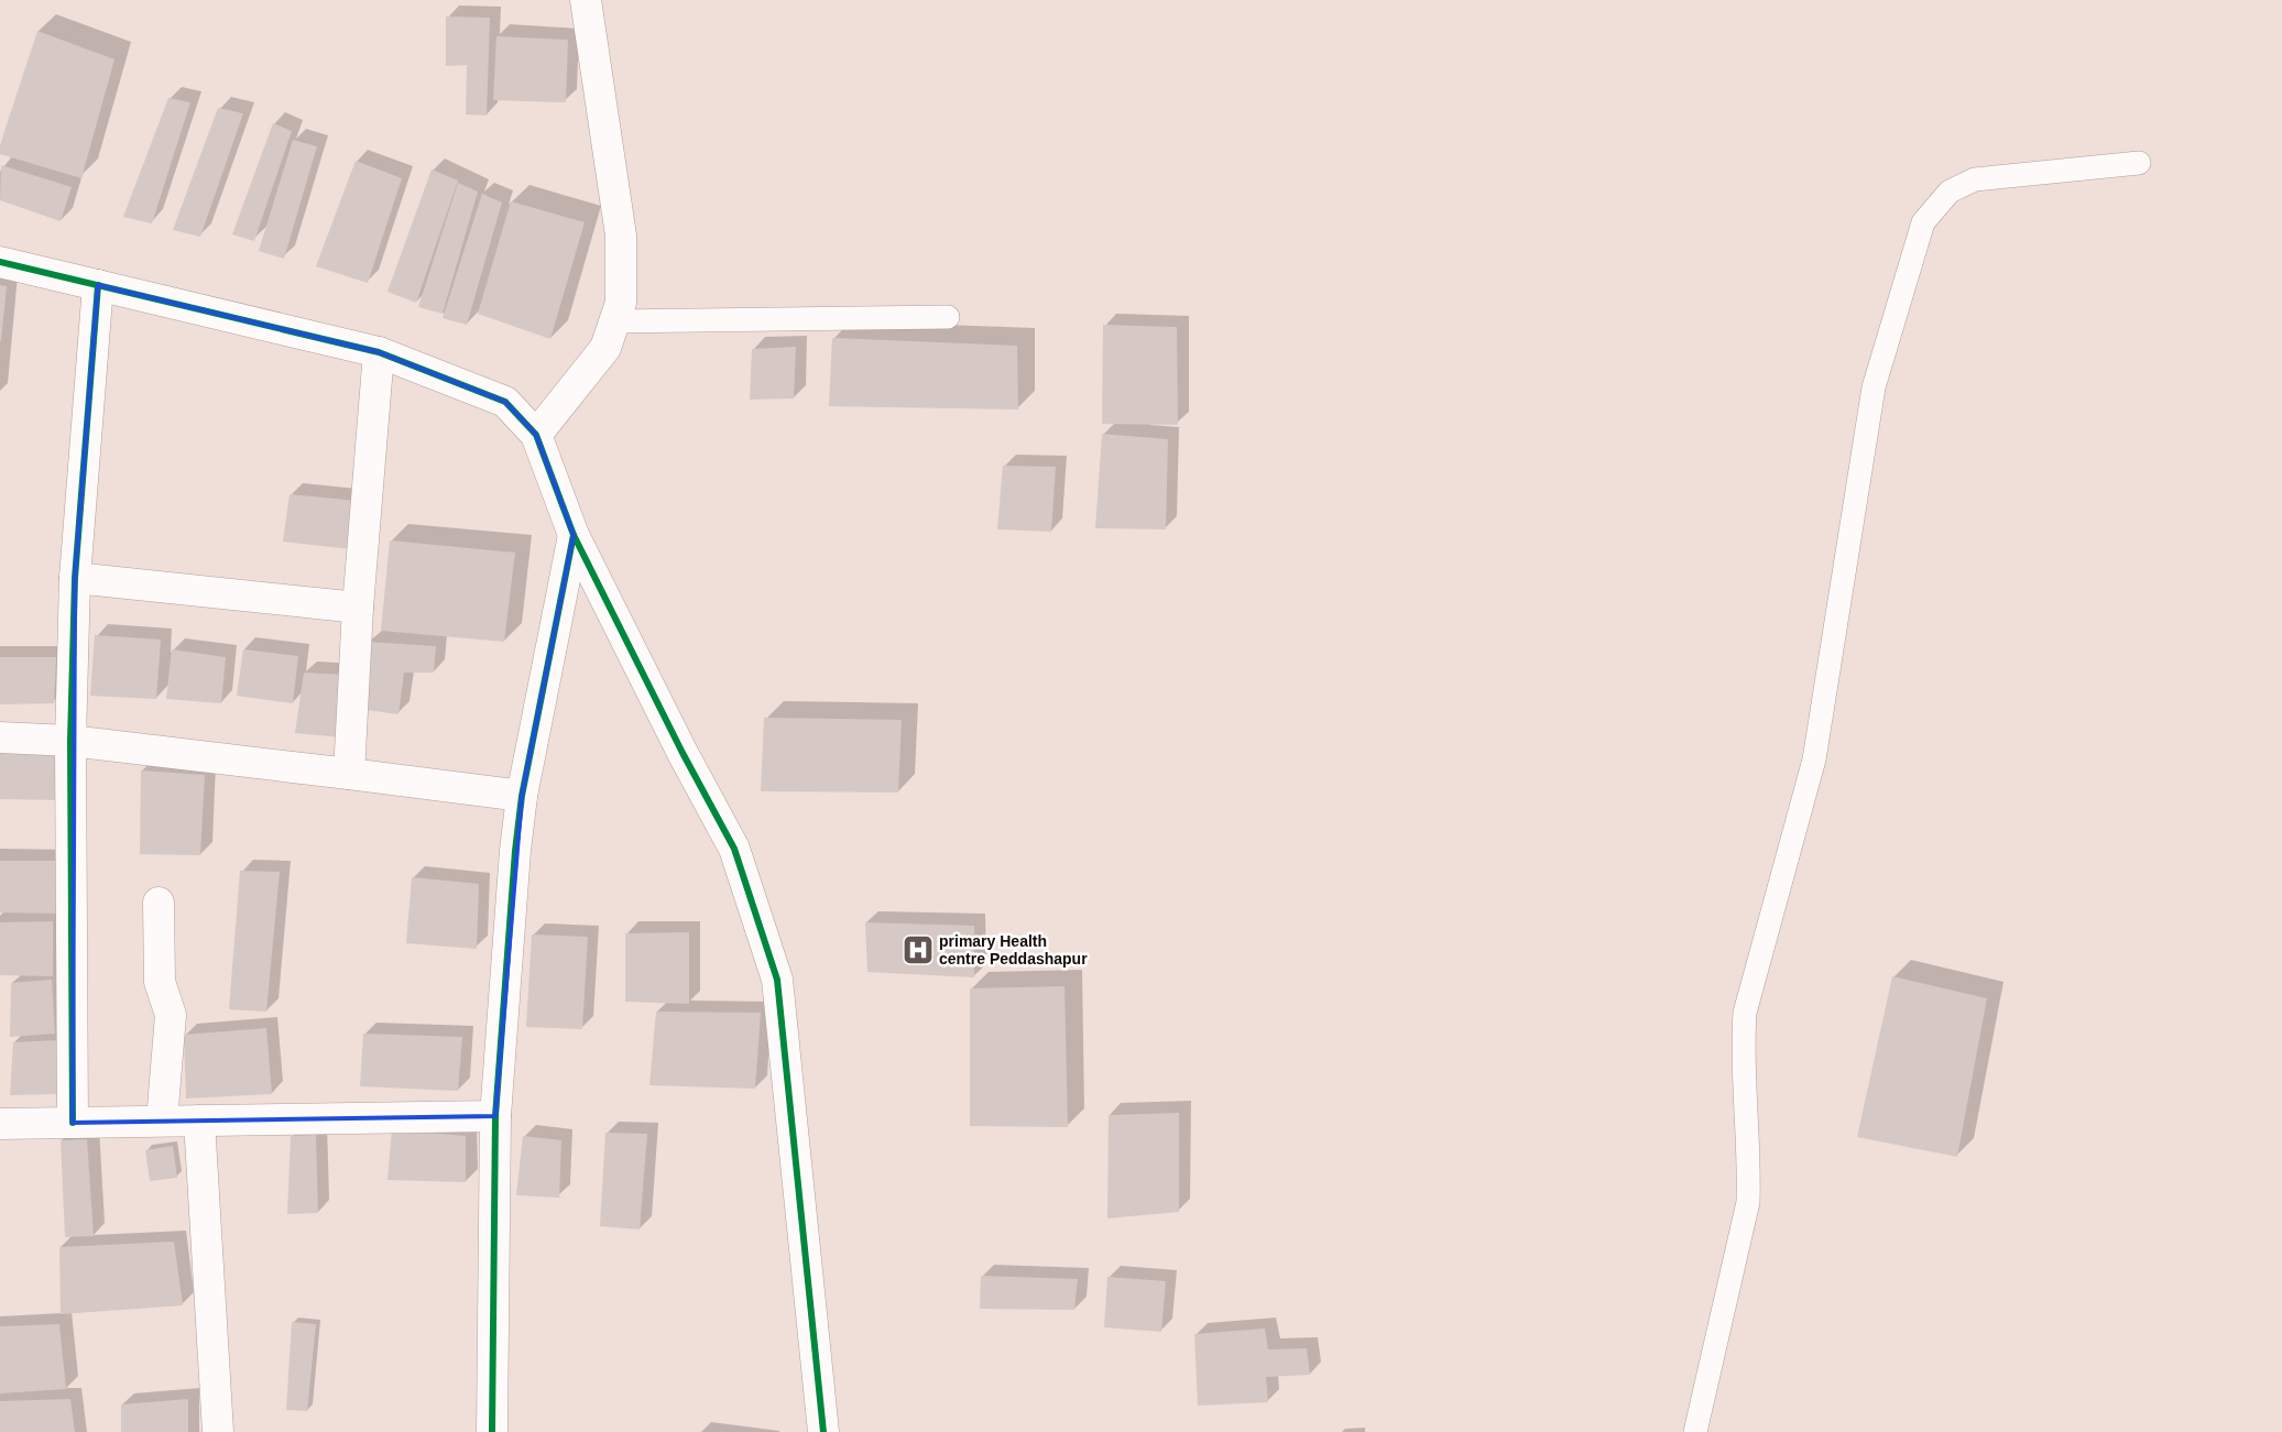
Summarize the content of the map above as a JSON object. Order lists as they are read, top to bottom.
{
  "places": {
    "hospital": ["primary Health centre Peddashapur"]
  }
}
